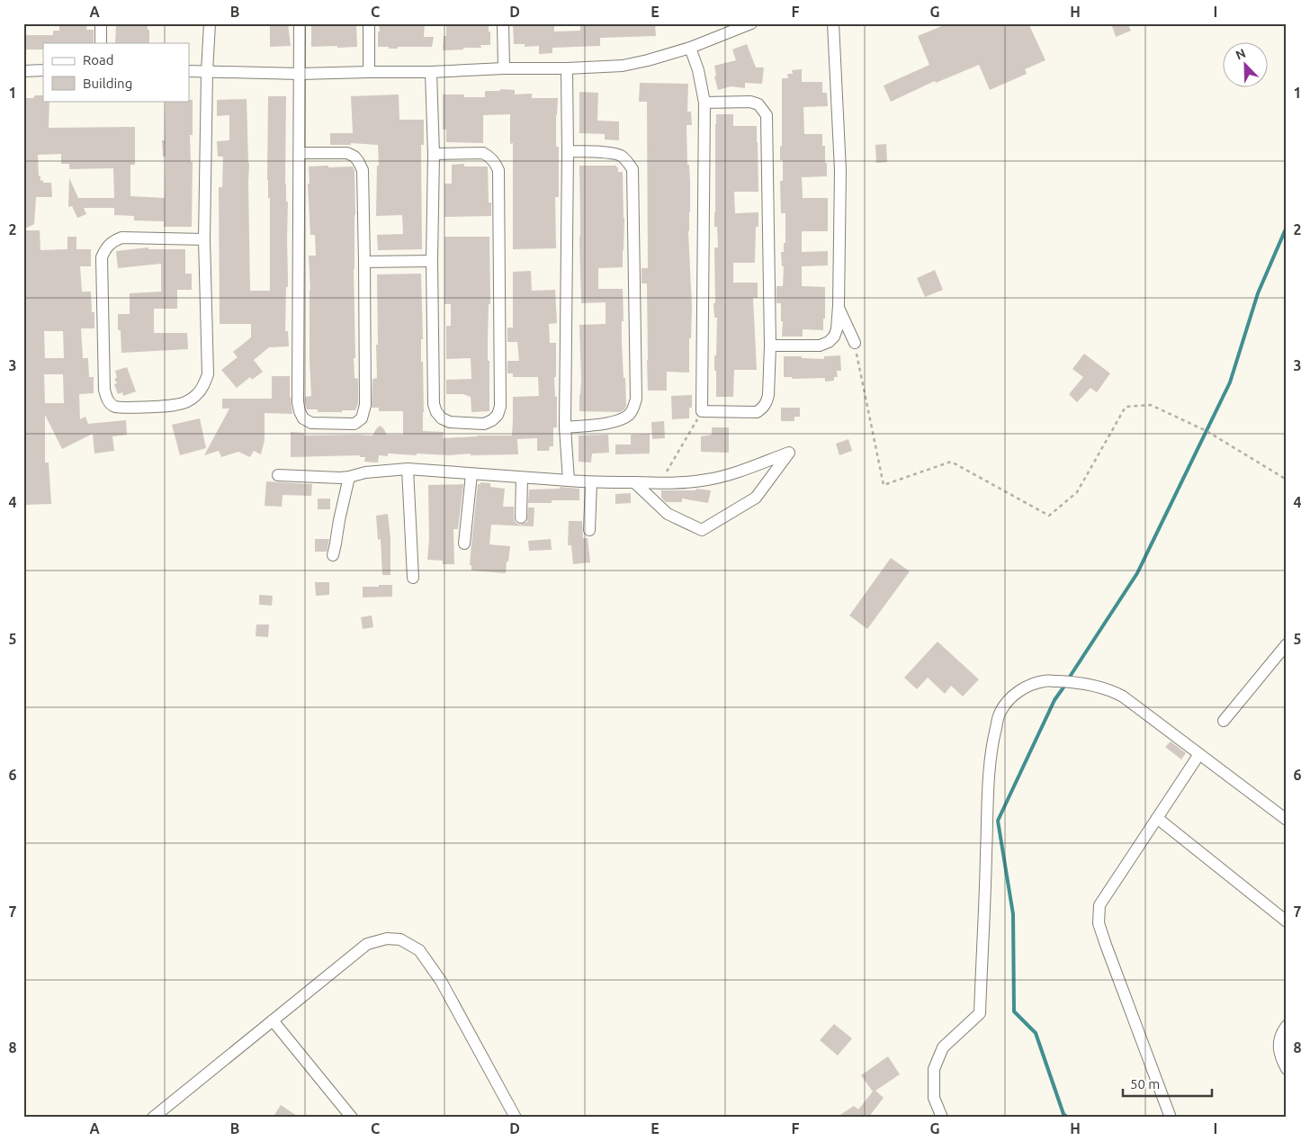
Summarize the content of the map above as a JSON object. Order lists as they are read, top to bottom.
{
  "legend": ["Road", "Building"],
  "scale_bar": "50 m",
  "north": "top left",
  "grid": {
    "columns": [
      "A",
      "B",
      "C",
      "D",
      "E",
      "F",
      "G",
      "H",
      "I"
    ],
    "rows": [
      "1",
      "2",
      "3",
      "4",
      "5",
      "6",
      "7",
      "8"
    ]
  }
}
